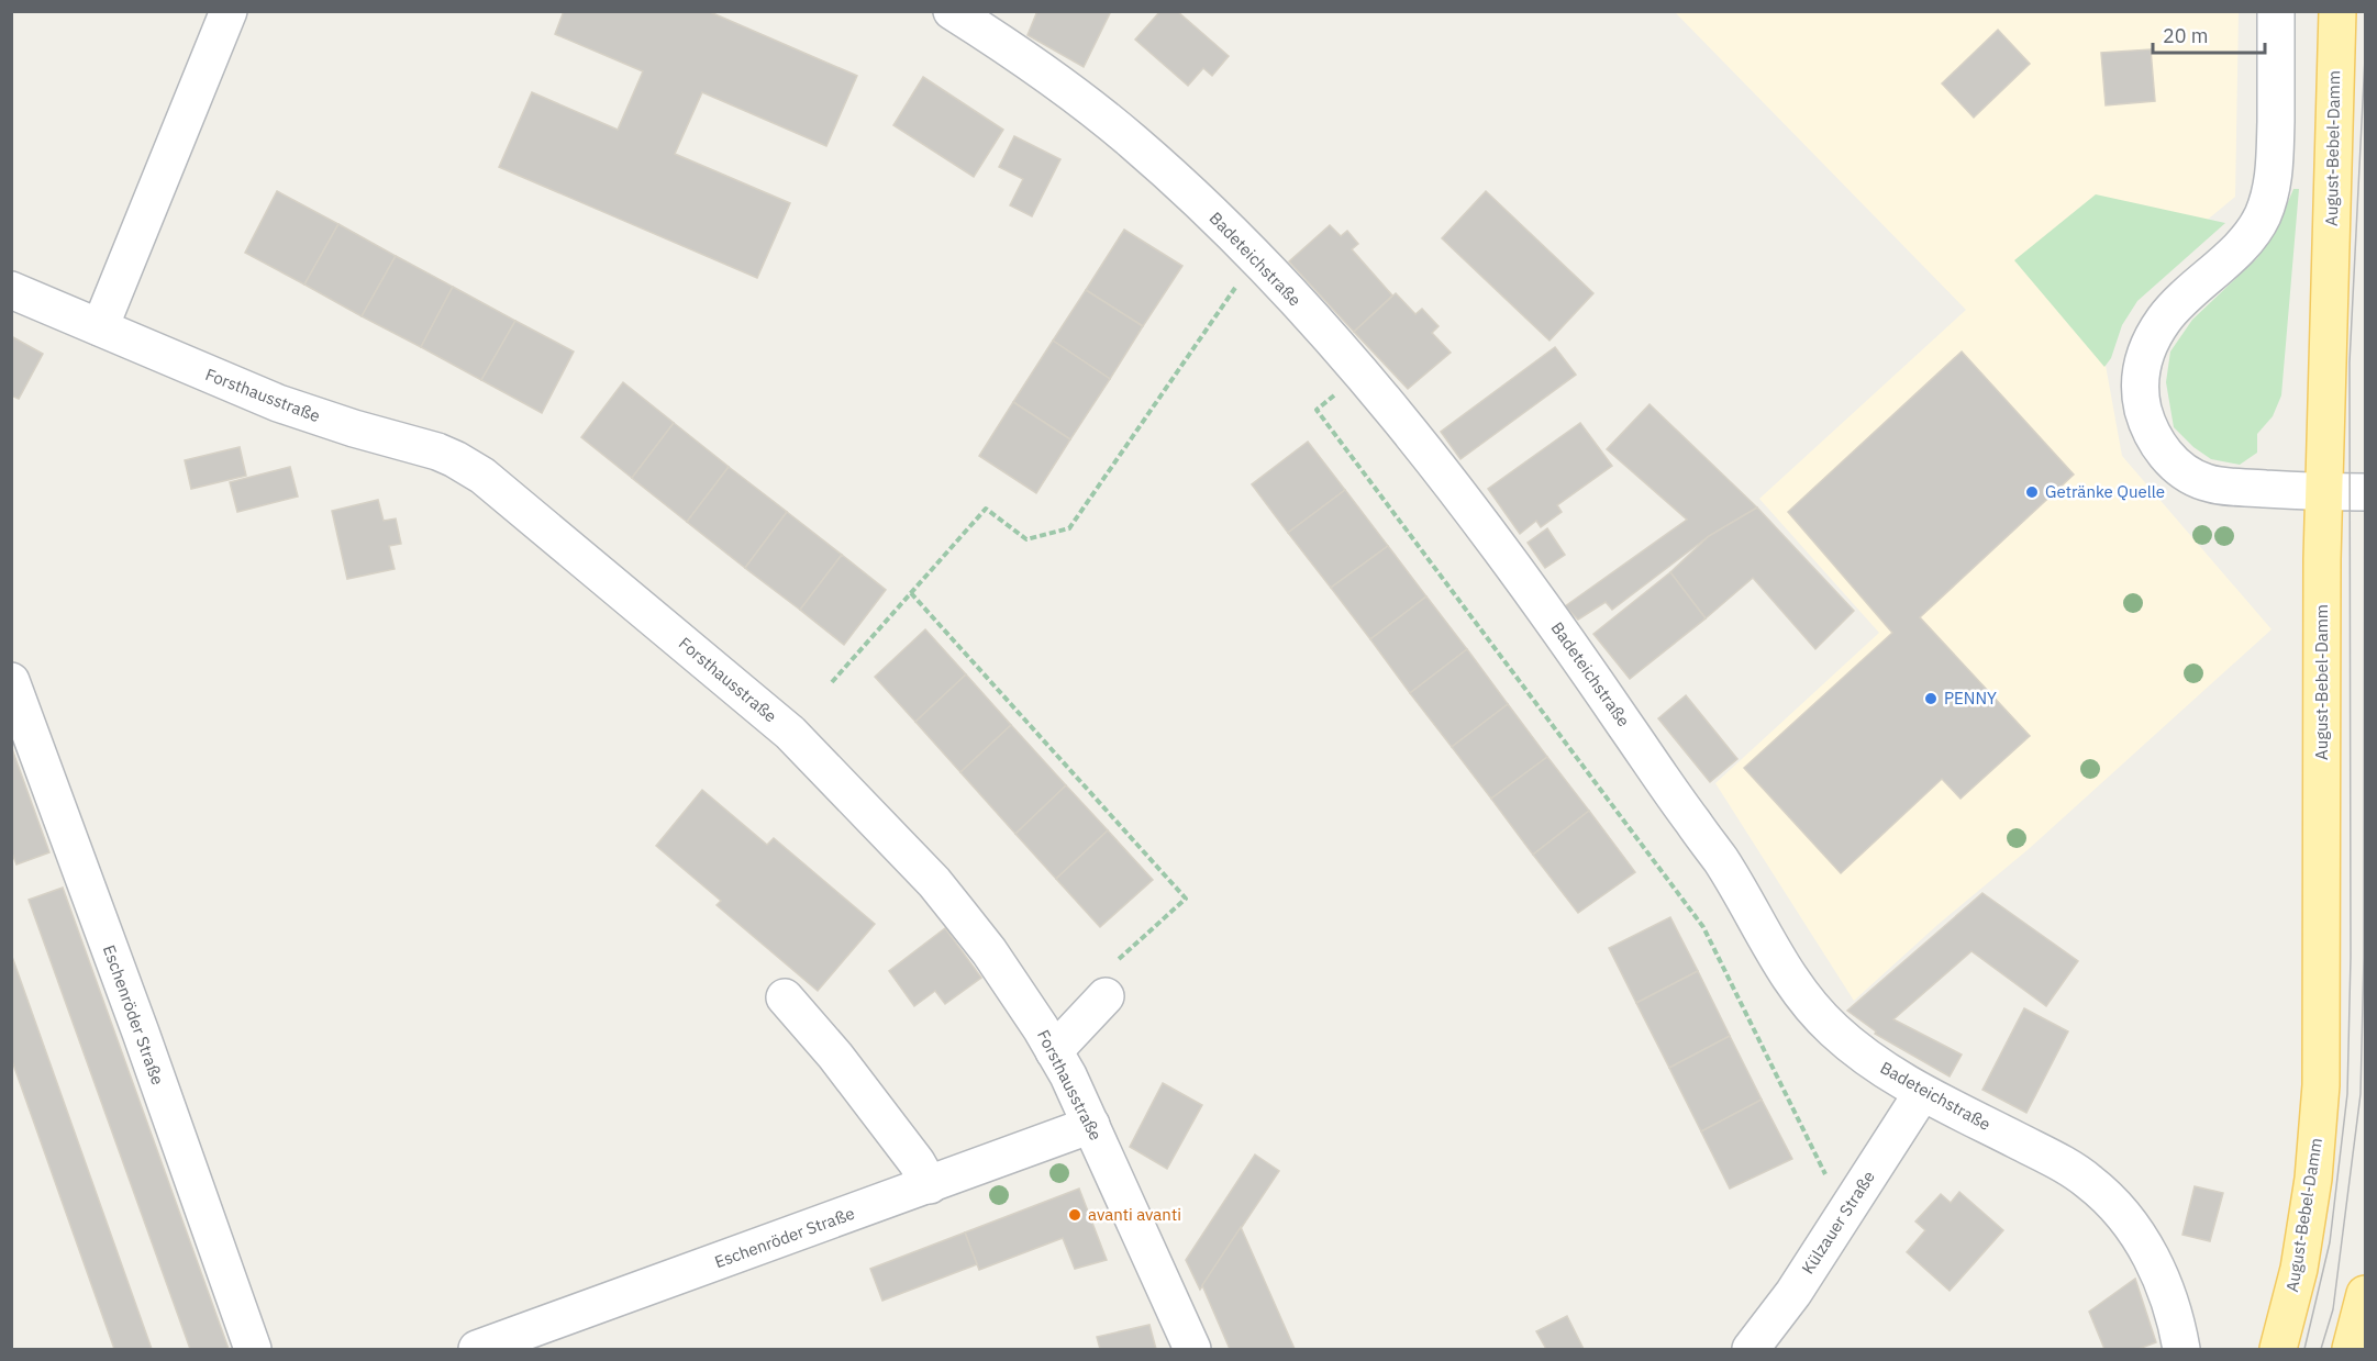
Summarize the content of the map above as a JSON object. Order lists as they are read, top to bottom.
{
  "streets": {
    "main road": ["August-Bebel-Damm"],
    "street": [
      "Badeteichstraße",
      "Forsthausstraße",
      "Eschenröder Straße",
      "Külzauer Straße"
    ]
  },
  "crossings": [
    ["Badeteichstraße", "Külzauer Straße"],
    ["Forsthausstraße", "Eschenröder Straße"]
  ],
  "places": ["Getränke Quelle", "PENNY", "avanti avanti"],
  "scale_bar": "20 m"
}
